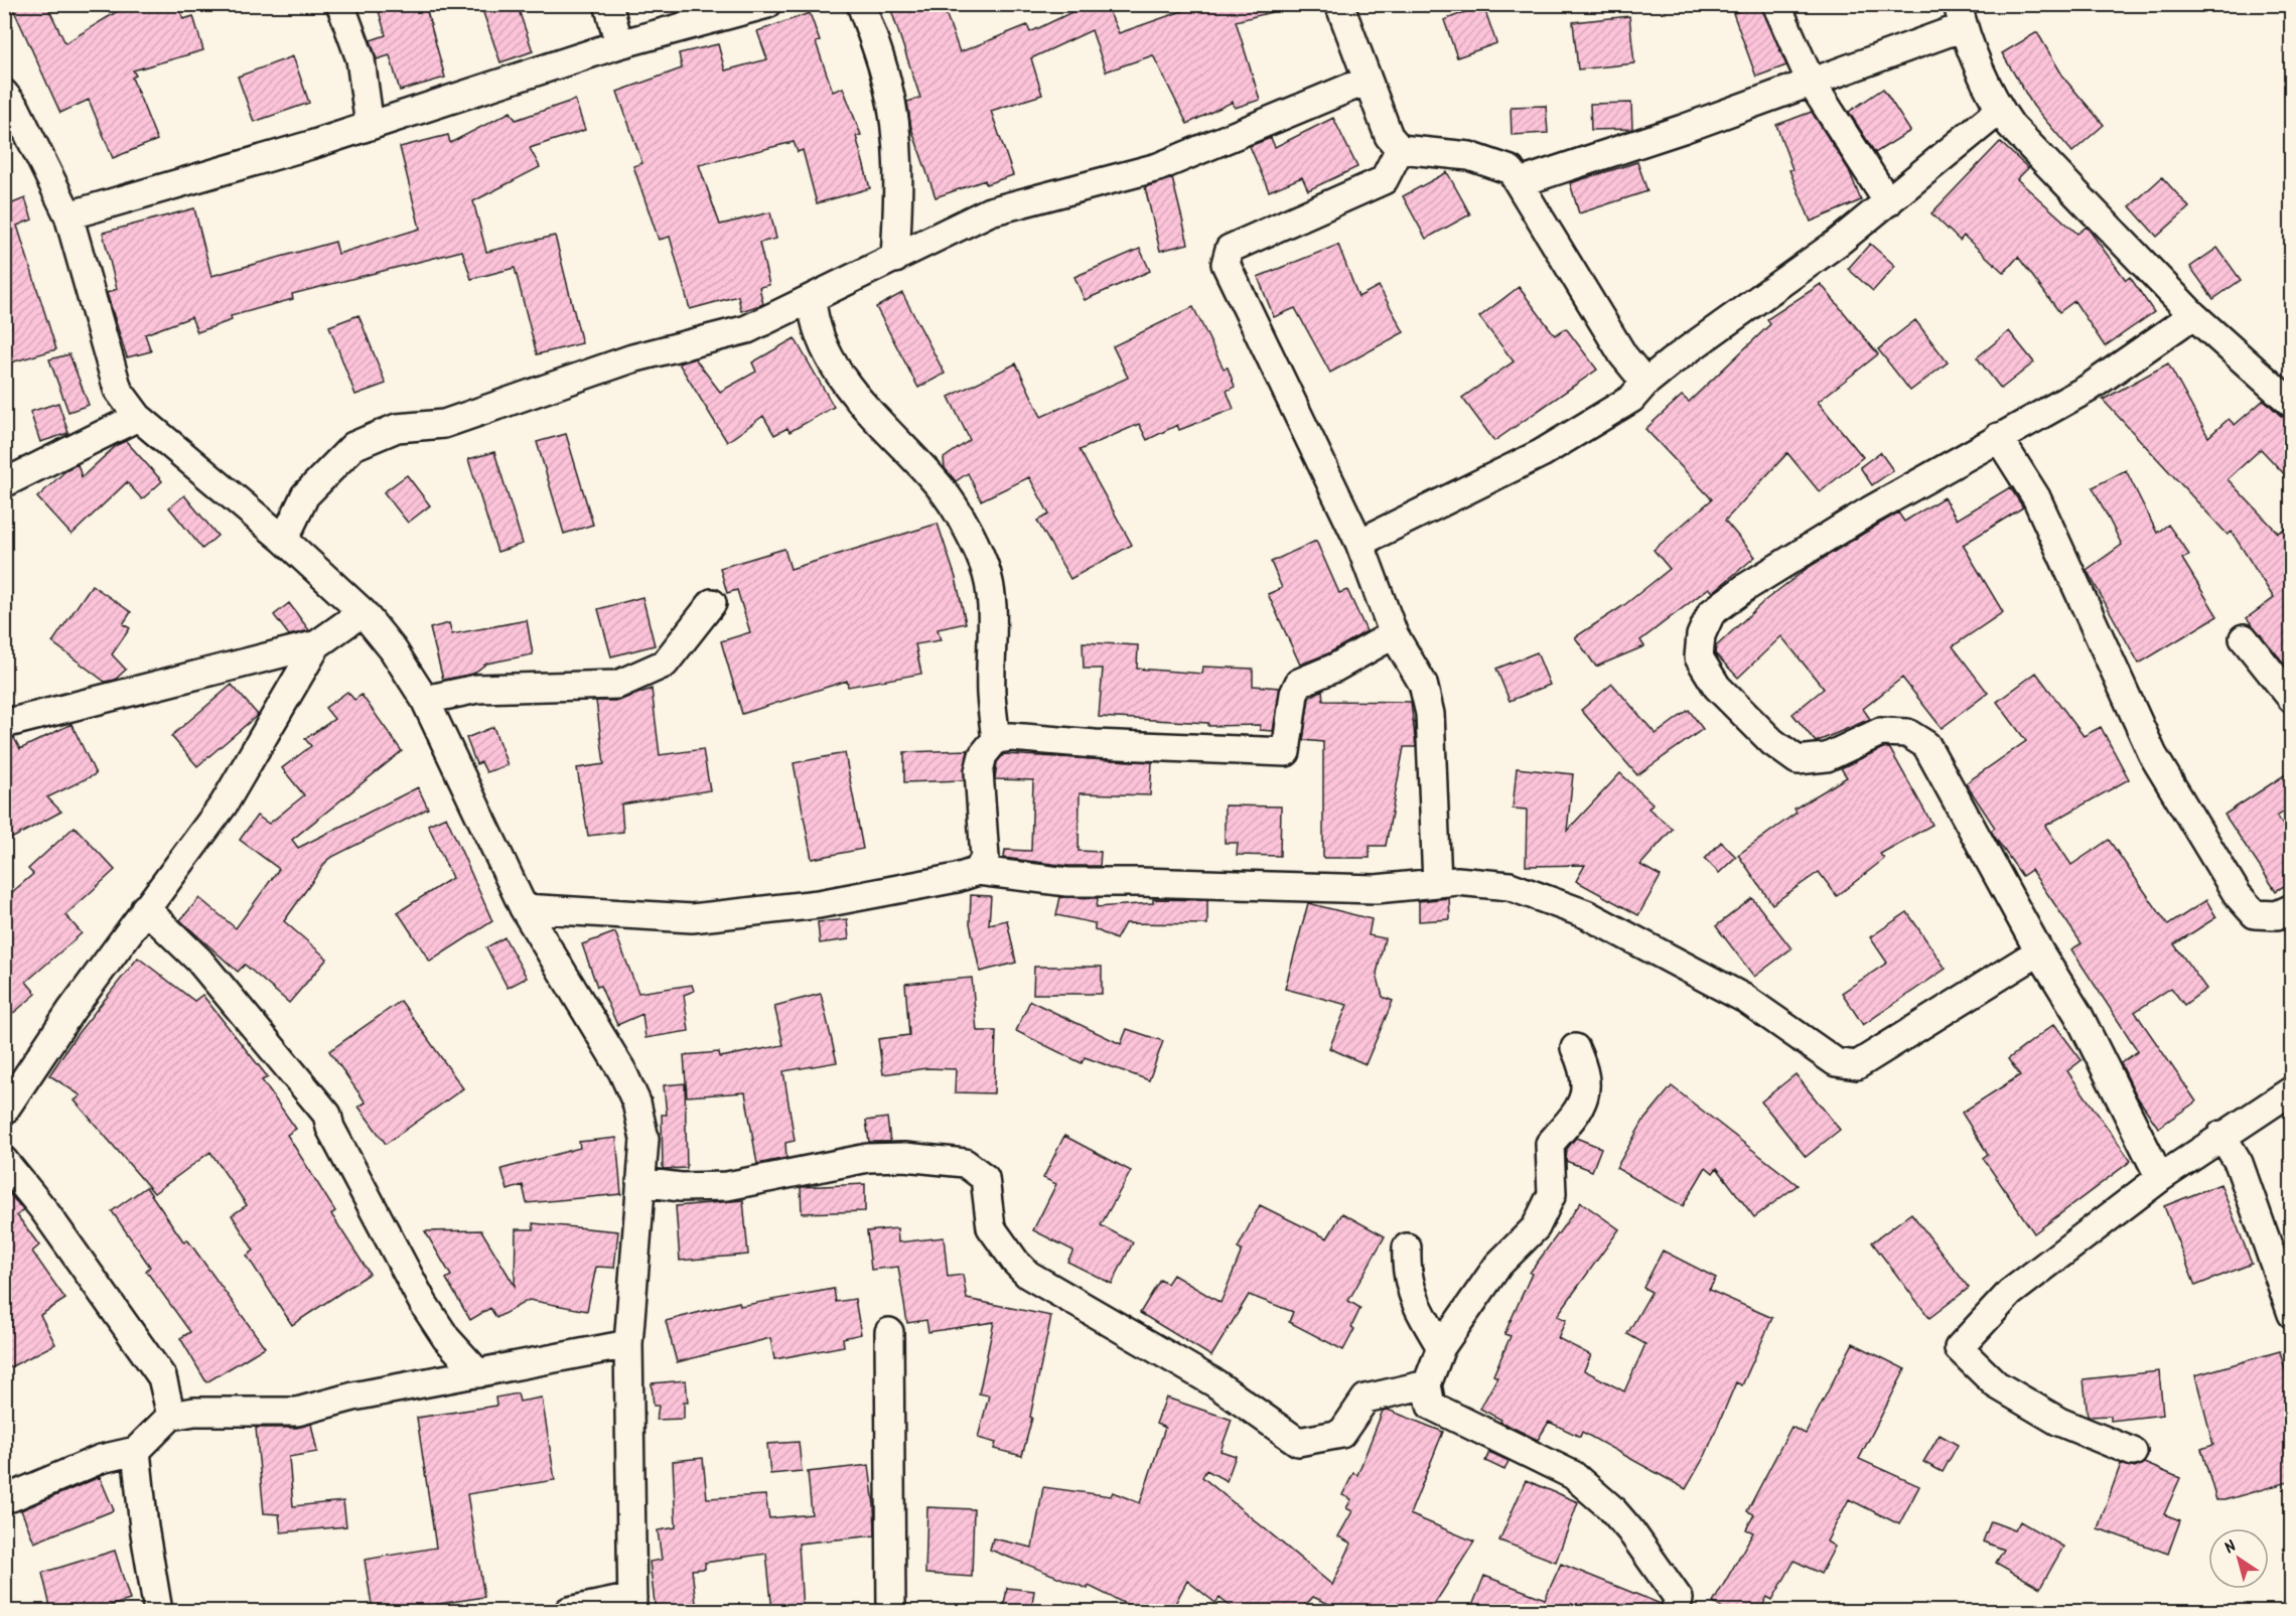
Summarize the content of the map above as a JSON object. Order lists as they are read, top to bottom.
{
  "north": "top left"
}
